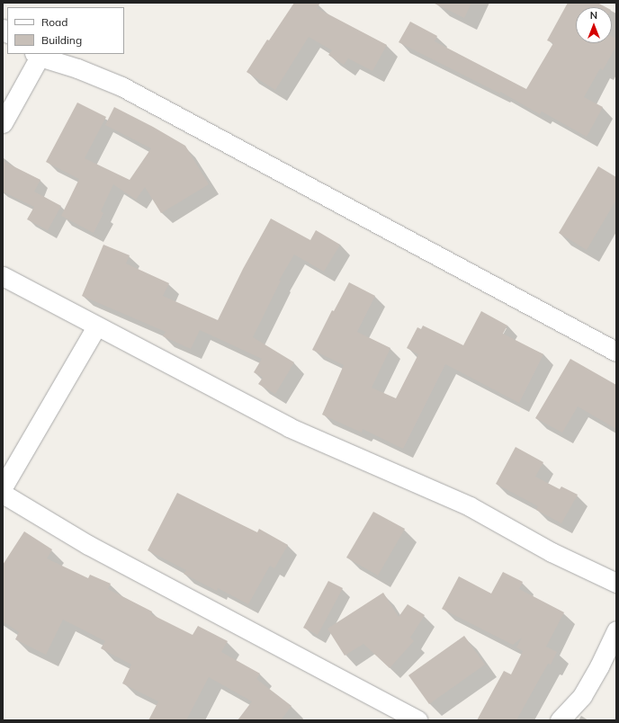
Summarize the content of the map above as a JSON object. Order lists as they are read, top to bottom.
{
  "legend": ["Road", "Building"],
  "north": "top"
}
